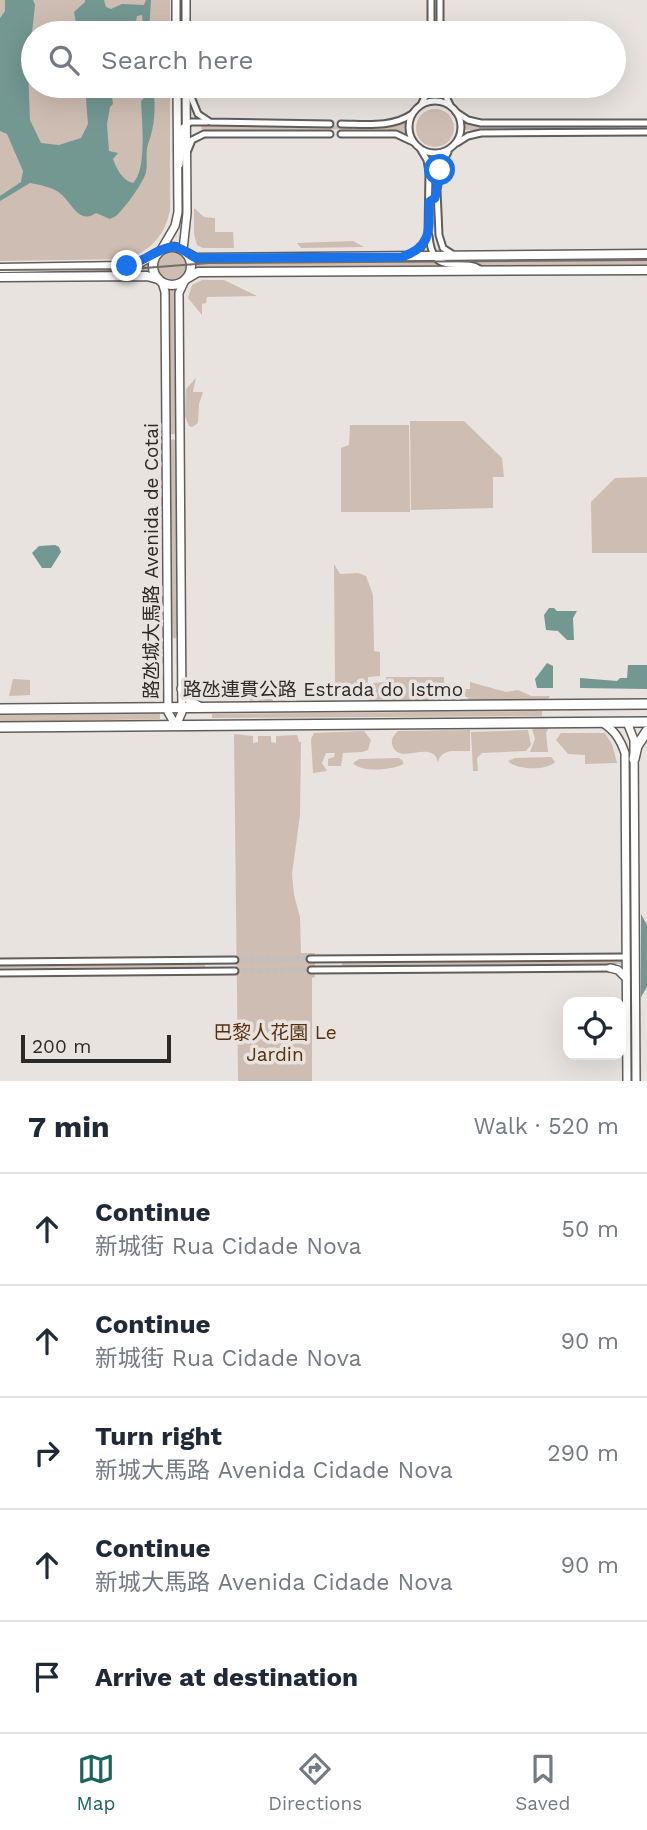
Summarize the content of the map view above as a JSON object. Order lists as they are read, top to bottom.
{
  "streets": {
    "main road": ["路氹連貫公路 Estrada do Istmo"],
    "street": ["路氹城大馬路 Avenida de Cotai"]
  },
  "crossings": [
    ["路氹城大馬路 Avenida de Cotai", "路氹連貫公路 Estrada do Istmo"]
  ],
  "parks": ["巴黎人花園 Le Jardin"],
  "scale_bar": "200 m",
  "page": {
    "search": "Search here",
    "scale": "200 m",
    "heading": ["7 min", "Walk · 520 m"],
    "list": [
      ["Continue", "新城街 Rua Cidade Nova", "50 m"],
      ["Continue", "新城街 Rua Cidade Nova", "90 m"],
      ["Turn right", "新城大馬路 Avenida Cidade Nova", "290 m"],
      ["Continue", "新城大馬路 Avenida Cidade Nova", "90 m"],
      "Arrive at destination"
    ],
    "nav": ["Map", "Directions", "Saved"]
  }
}
